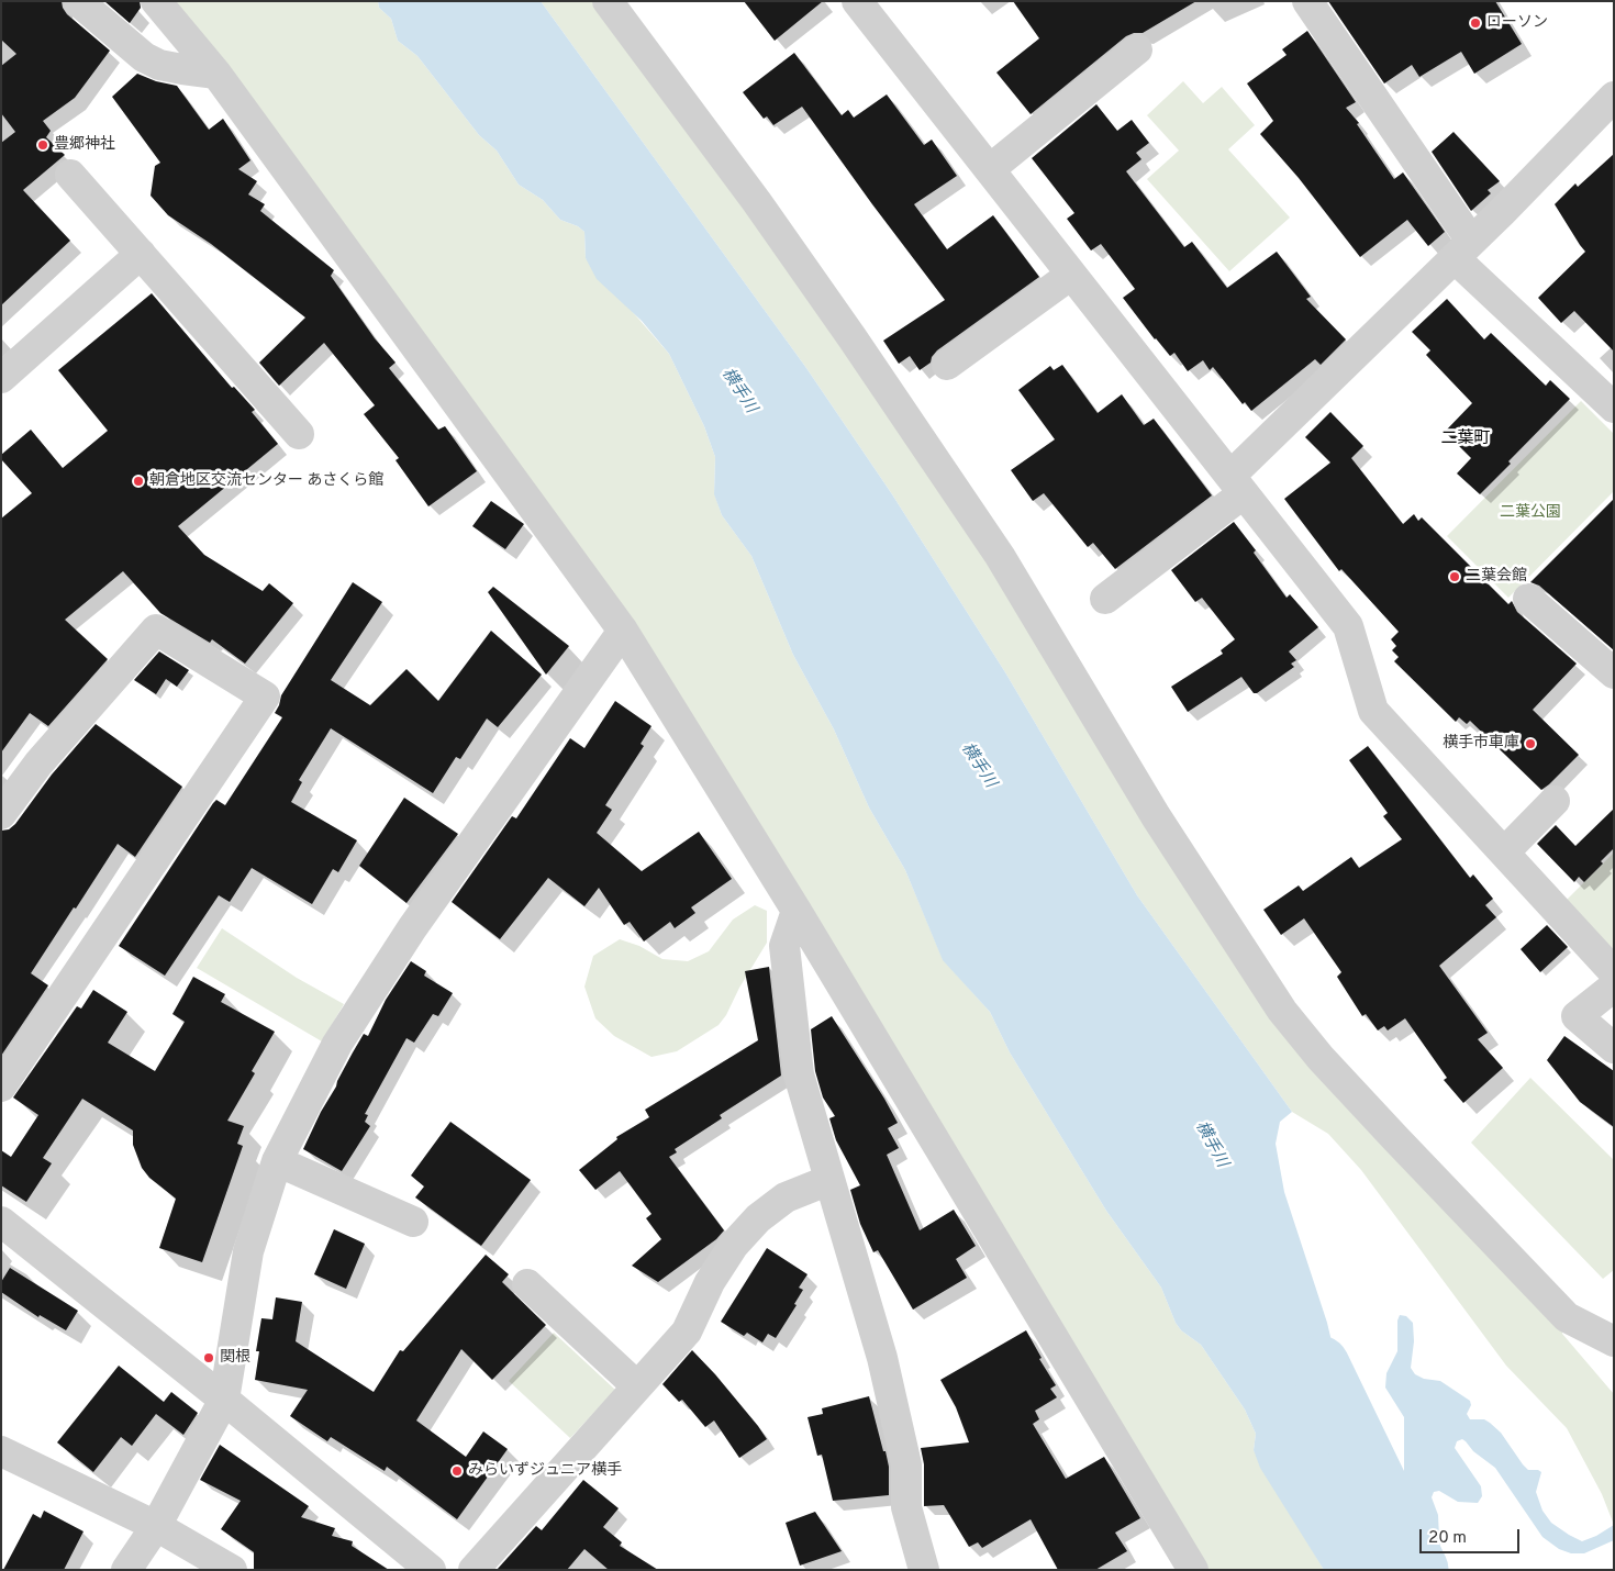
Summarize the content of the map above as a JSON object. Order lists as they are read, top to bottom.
{
  "districts": ["二葉町"],
  "water": ["横手川"],
  "parks": ["二葉公園"],
  "places": [
    "ローソン",
    "豊郷神社",
    "朝倉地区交流センター あさくら館",
    "二葉会館",
    "横手市車庫",
    "関根",
    "みらいずジュニア横手"
  ],
  "scale_bar": "20 m"
}
